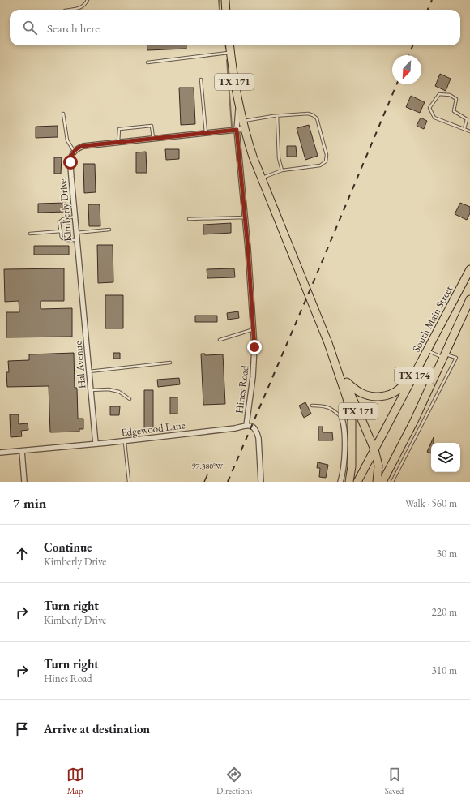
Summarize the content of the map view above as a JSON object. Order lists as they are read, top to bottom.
{
  "streets": {
    "main road": ["TX 171", "South Main Street", "TX 174"],
    "street": [
      "Kimberly Drive",
      "Hal Avenue",
      "Hines Road",
      "Edgewood Lane"
    ]
  },
  "crossings": [
    ["TX 171", "South Main Street"],
    ["TX 171", "Hines Road"],
    ["Kimberly Drive", "Hal Avenue"],
    ["Hal Avenue", "Edgewood Lane"],
    ["Hines Road", "Edgewood Lane"]
  ],
  "north": "bottom left",
  "page": {
    "search": "Search here",
    "heading": ["7 min", "Walk · 560 m"],
    "list": [
      ["Continue", "Kimberly Drive", "30 m"],
      ["Turn right", "Kimberly Drive", "220 m"],
      ["Turn right", "Hines Road", "310 m"],
      "Arrive at destination"
    ],
    "nav": ["Map", "Directions", "Saved"]
  },
  "coordinates": ["97.380°W"]
}
